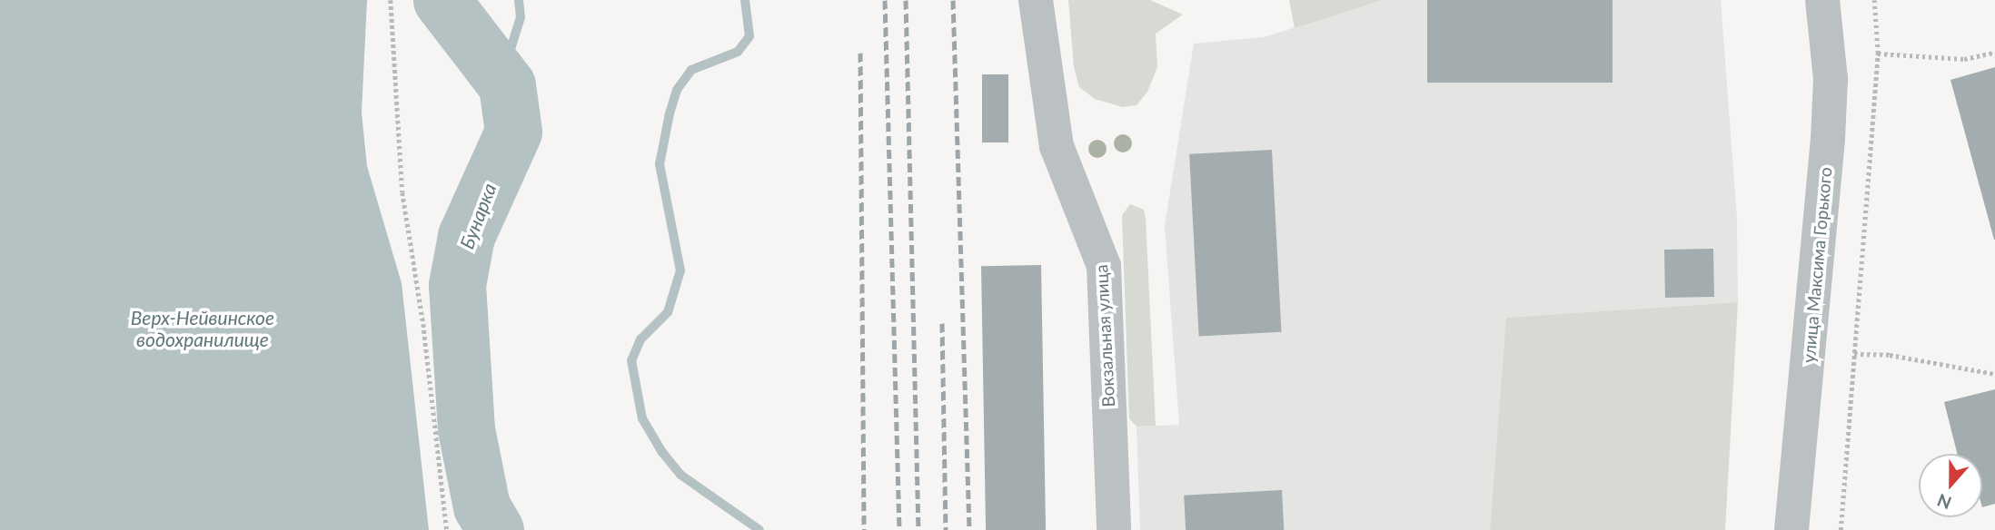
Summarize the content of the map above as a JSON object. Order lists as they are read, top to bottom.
{
  "streets": {
    "street": ["улица Максима Горького", "Вокзальная улица"]
  },
  "water": ["Бунарка", "Верх-Нейвинское водохранилище"],
  "north": "bottom"
}
